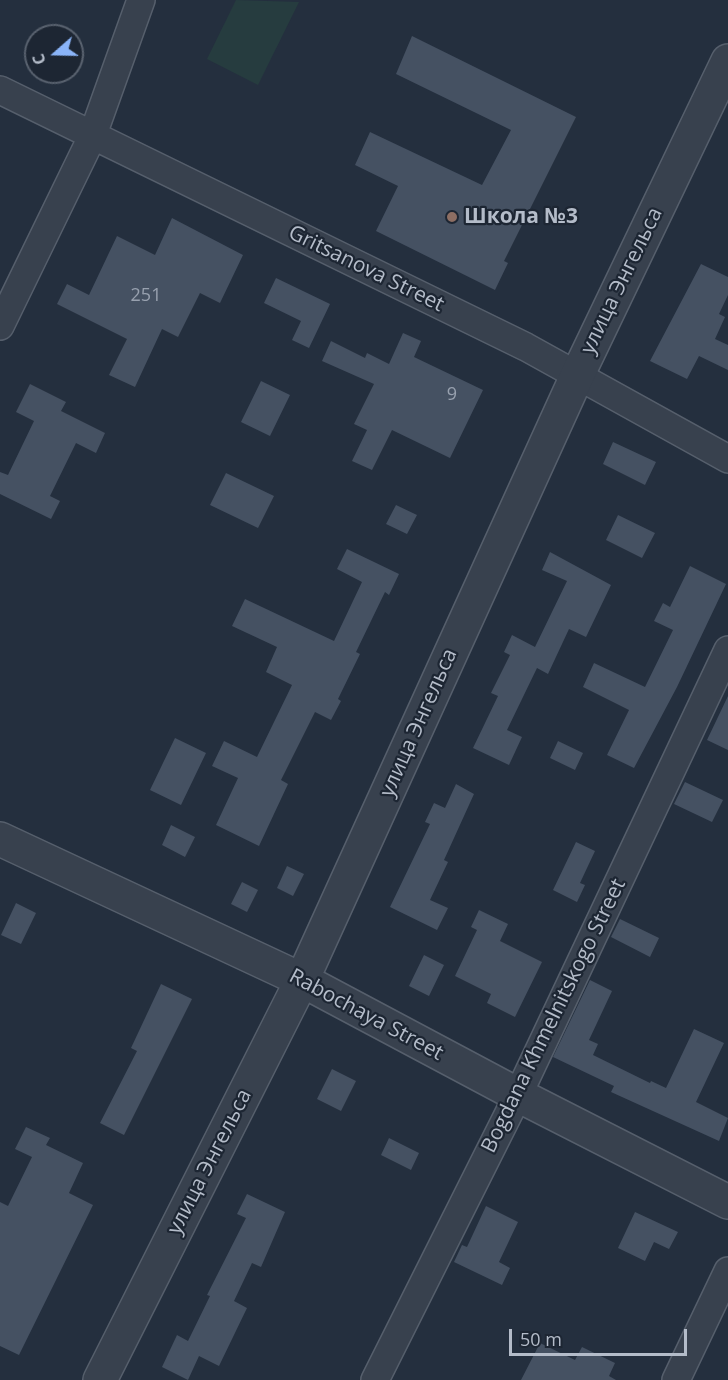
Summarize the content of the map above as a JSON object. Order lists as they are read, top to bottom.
{
  "streets": {
    "street": [
      "Gritsanova Street",
      "улица Энгельса",
      "Rabochaya Street",
      "Bogdana Khmelnitskogo Street"
    ]
  },
  "crossings": [
    ["Gritsanova Street", "улица Энгельса"],
    ["улица Энгельса", "Rabochaya Street"],
    ["Rabochaya Street", "Bogdana Khmelnitskogo Street"]
  ],
  "places": ["Школа №3"],
  "house_numbers": ["251", "9"],
  "scale_bar": "50 m",
  "north": "left"
}
